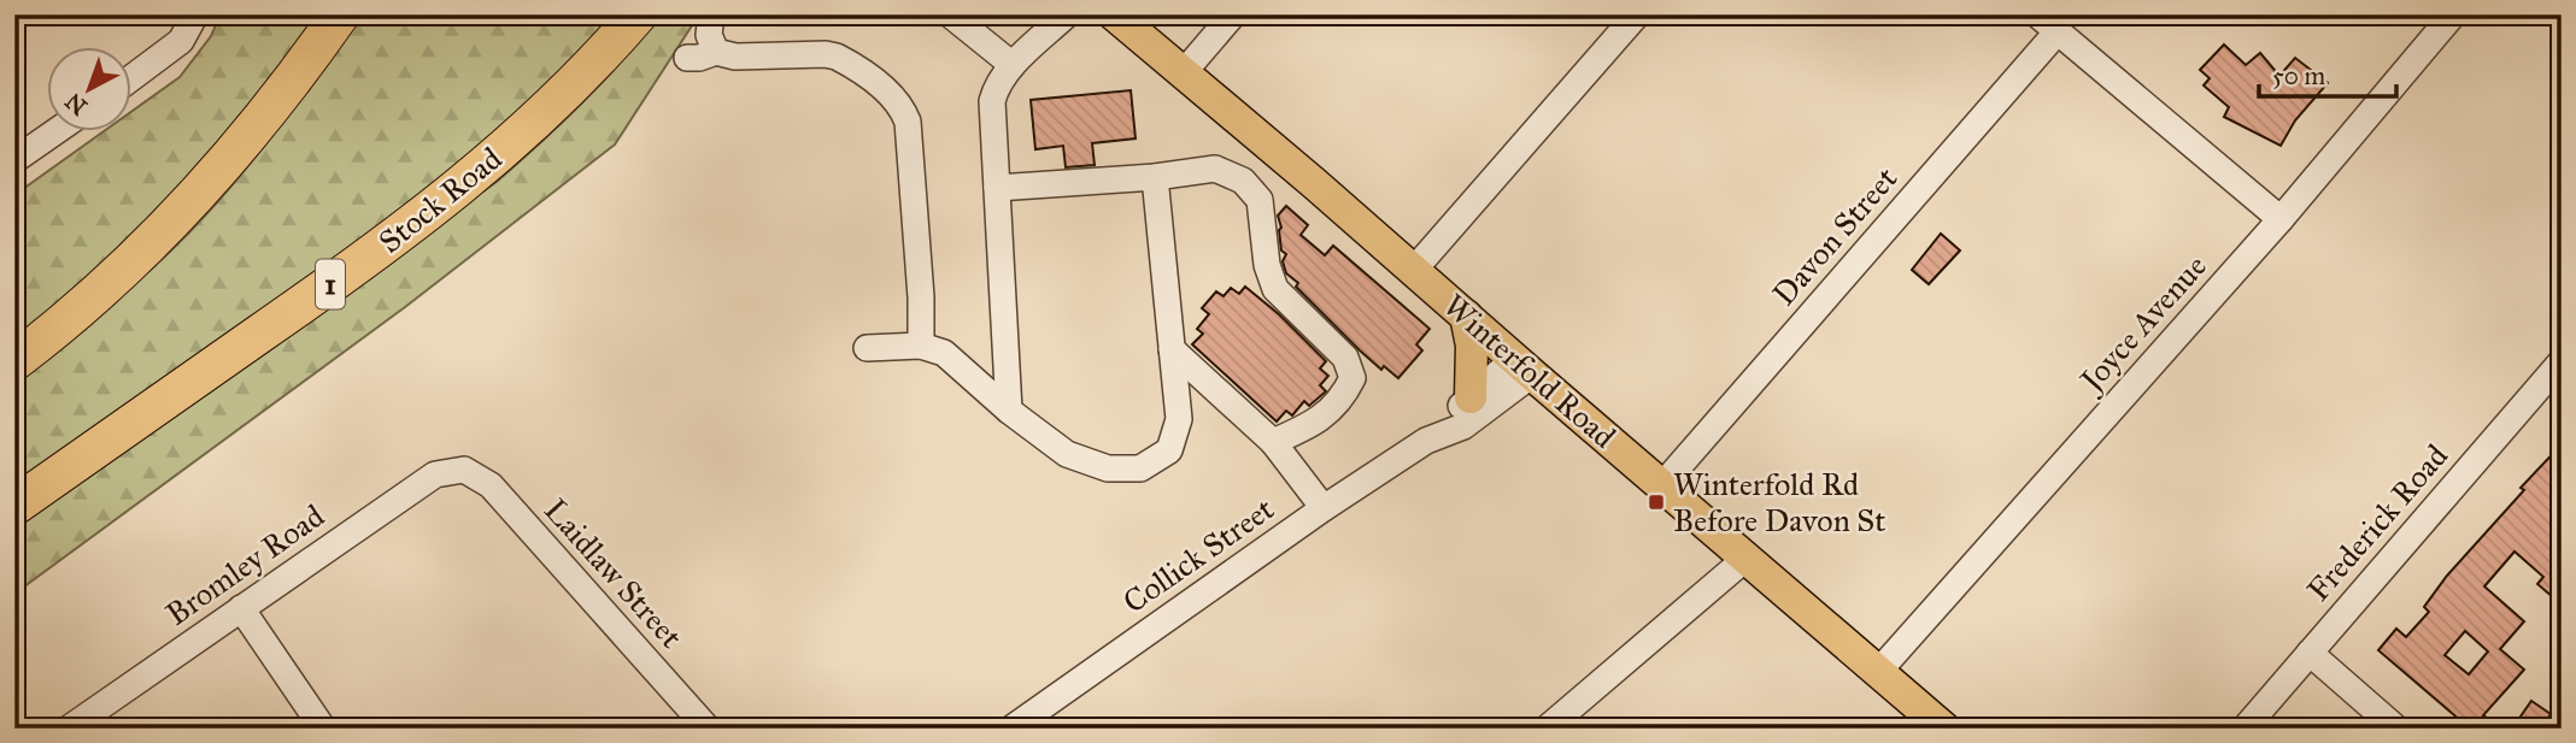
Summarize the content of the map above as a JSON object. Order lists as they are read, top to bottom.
{
  "streets": {
    "highway": ["Stock Road", "1"],
    "main road": ["Winterfold Road"],
    "street": [
      "Davon Street",
      "Joyce Avenue",
      "Frederick Road",
      "Collick Street",
      "Bromley Road",
      "Laidlaw Street"
    ]
  },
  "crossings": [
    ["Davon Street", "Winterfold Road"],
    ["Joyce Avenue", "Winterfold Road"],
    ["Winterfold Road", "Collick Street"],
    ["Bromley Road", "Laidlaw Street"]
  ],
  "places": {
    "transit": ["Winterfold Rd Before Davon St"]
  },
  "scale_bar": "50 m",
  "north": "bottom left"
}
